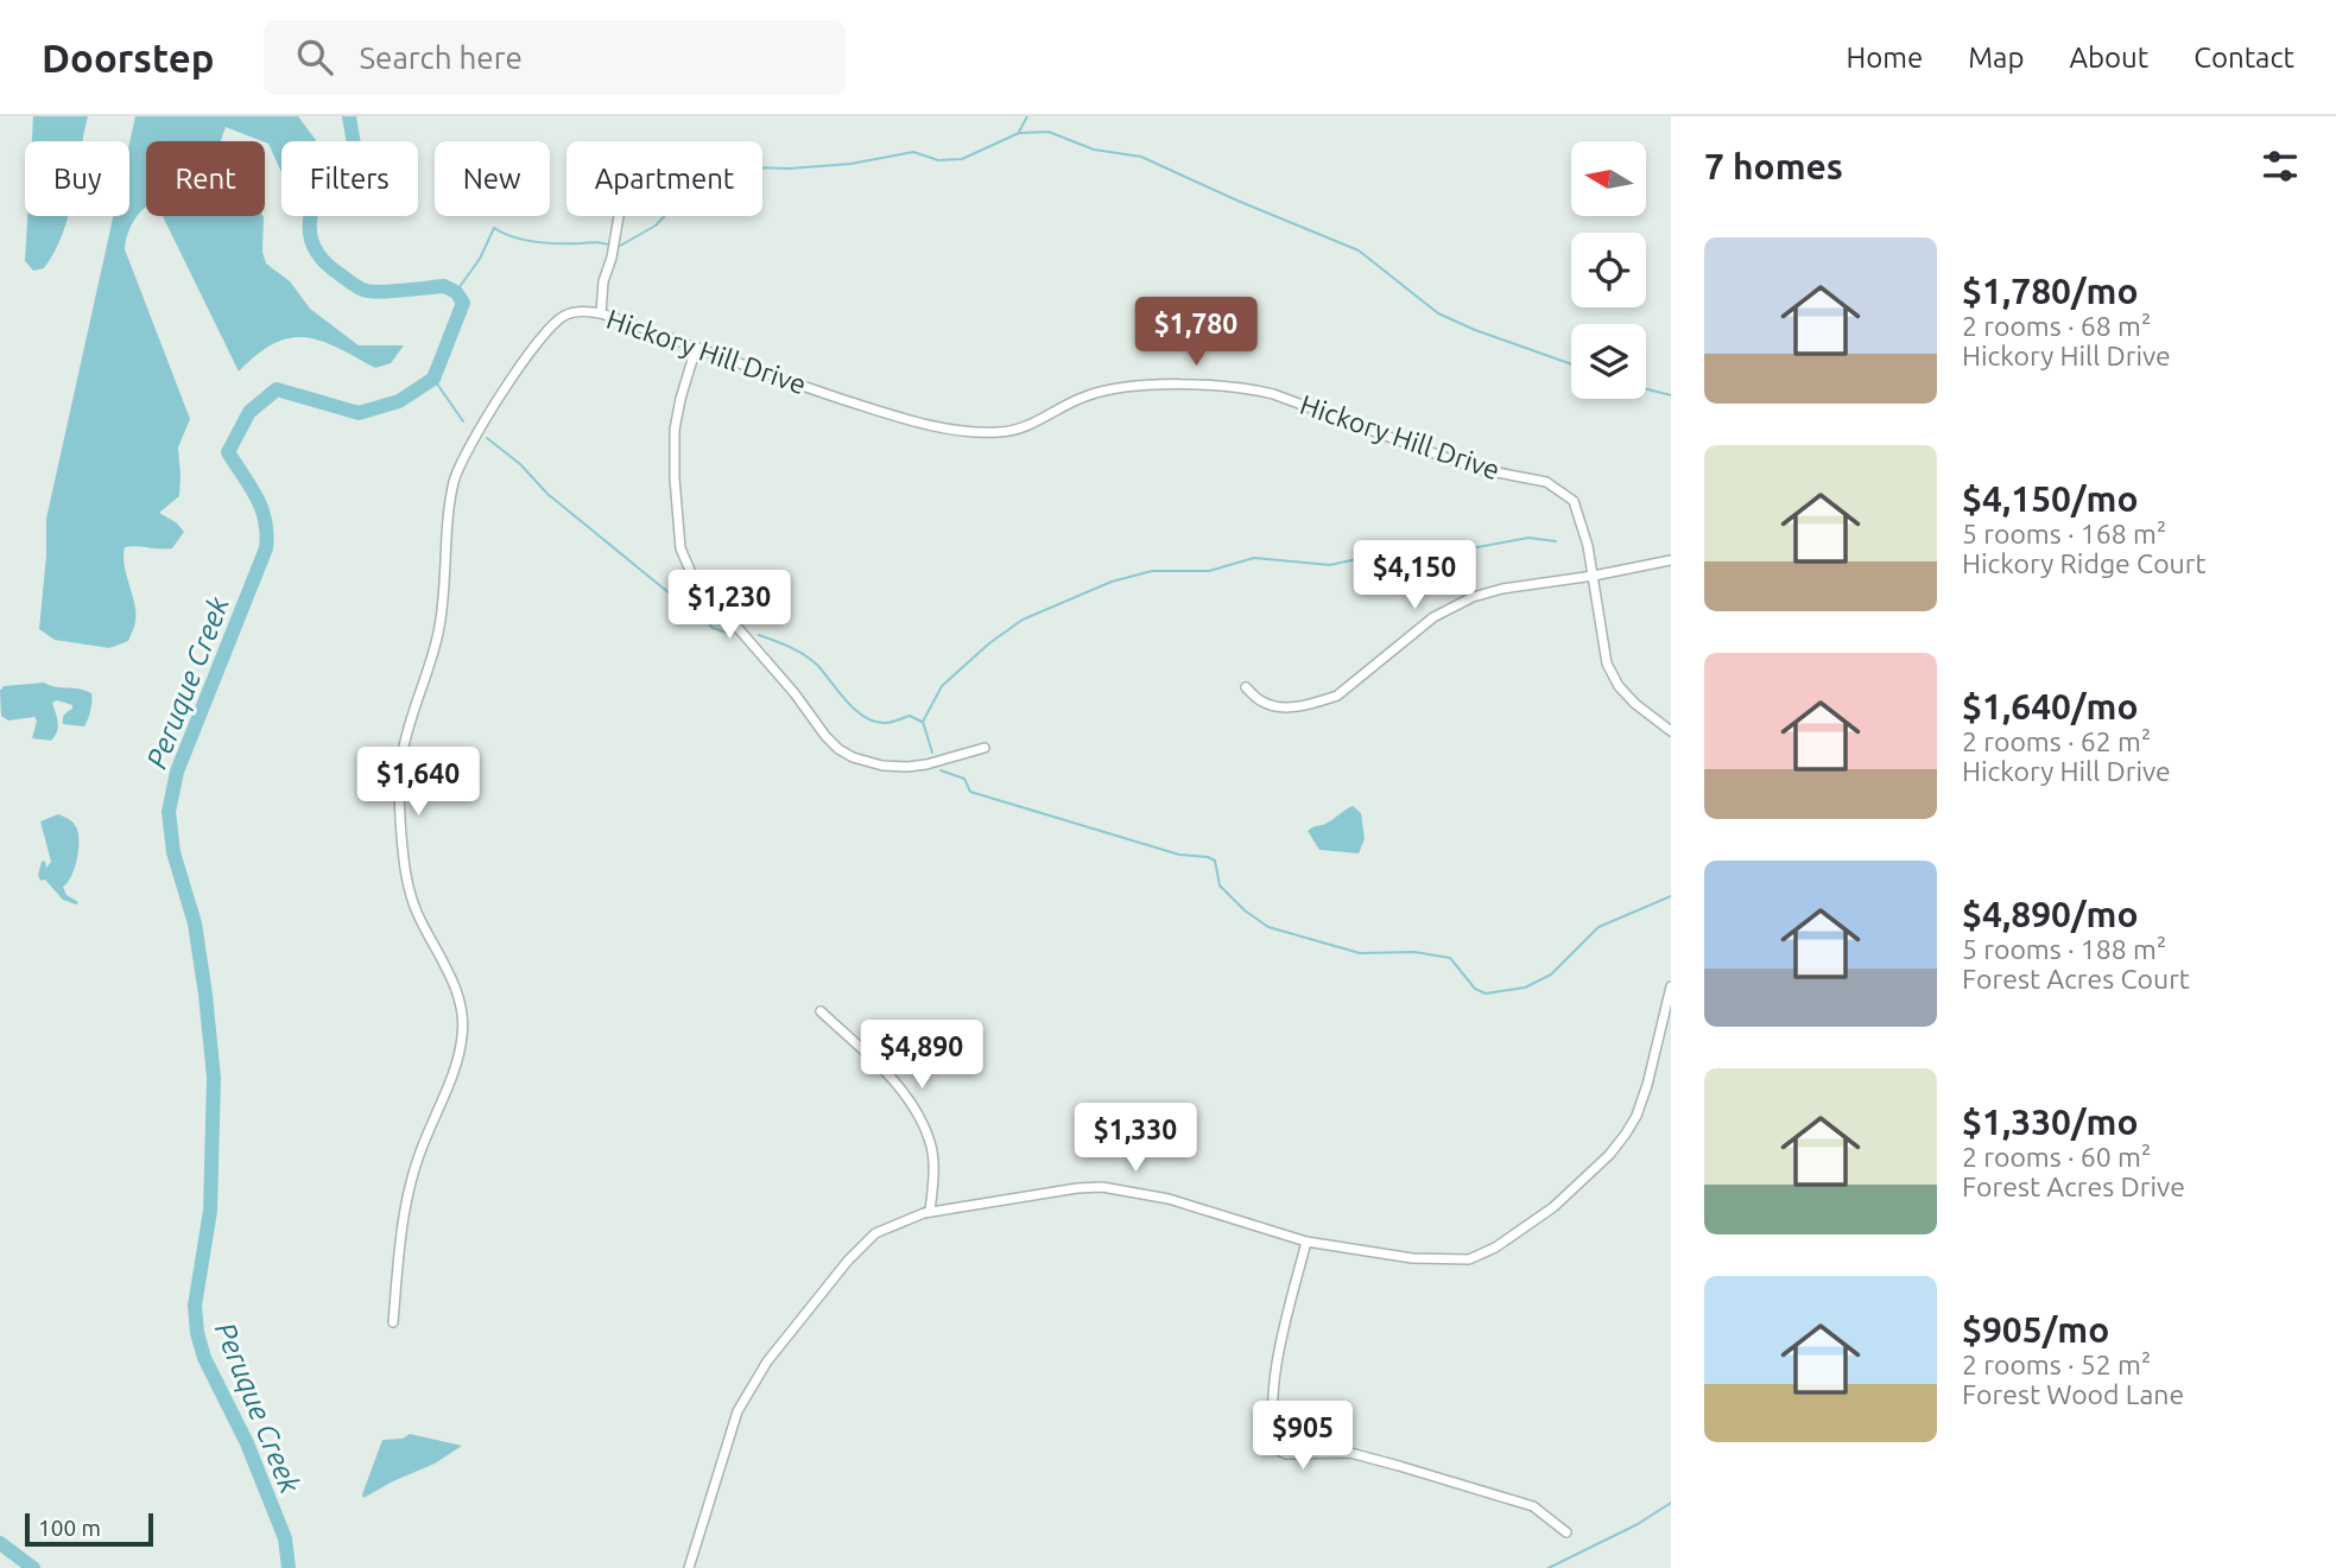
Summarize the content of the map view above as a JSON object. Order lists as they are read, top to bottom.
{
  "streets": {
    "street": ["Hickory Hill Drive"]
  },
  "water": ["Peruque Creek"],
  "scale_bar": "100 m",
  "north": "left",
  "page": {
    "header": "Doorstep",
    "search": "Search here",
    "nav": [
      "Home",
      "Map",
      "About",
      "Contact"
    ],
    "heading": "7 homes",
    "chip": [
      "Buy",
      "Rent",
      "Filters",
      "New",
      "Apartment"
    ],
    "list": [
      {
        "name": "$1,780/mo",
        "note": "2 rooms · 68 m² · Hickory Hill Drive"
      },
      {
        "name": "$4,150/mo",
        "note": "5 rooms · 168 m² · Hickory Ridge Court"
      },
      {
        "name": "$1,640/mo",
        "note": "2 rooms · 62 m² · Hickory Hill Drive"
      },
      {
        "name": "$4,890/mo",
        "note": "5 rooms · 188 m² · Forest Acres Court"
      },
      {
        "name": "$1,330/mo",
        "note": "2 rooms · 60 m² · Forest Acres Drive"
      },
      {
        "name": "$905/mo",
        "note": "2 rooms · 52 m² · Forest Wood Lane"
      }
    ],
    "price": [
      "$1,780",
      "$4,150",
      "$1,230",
      "$1,640",
      "$4,890",
      "$1,330",
      "$905"
    ],
    "scale": "100 m"
  }
}
